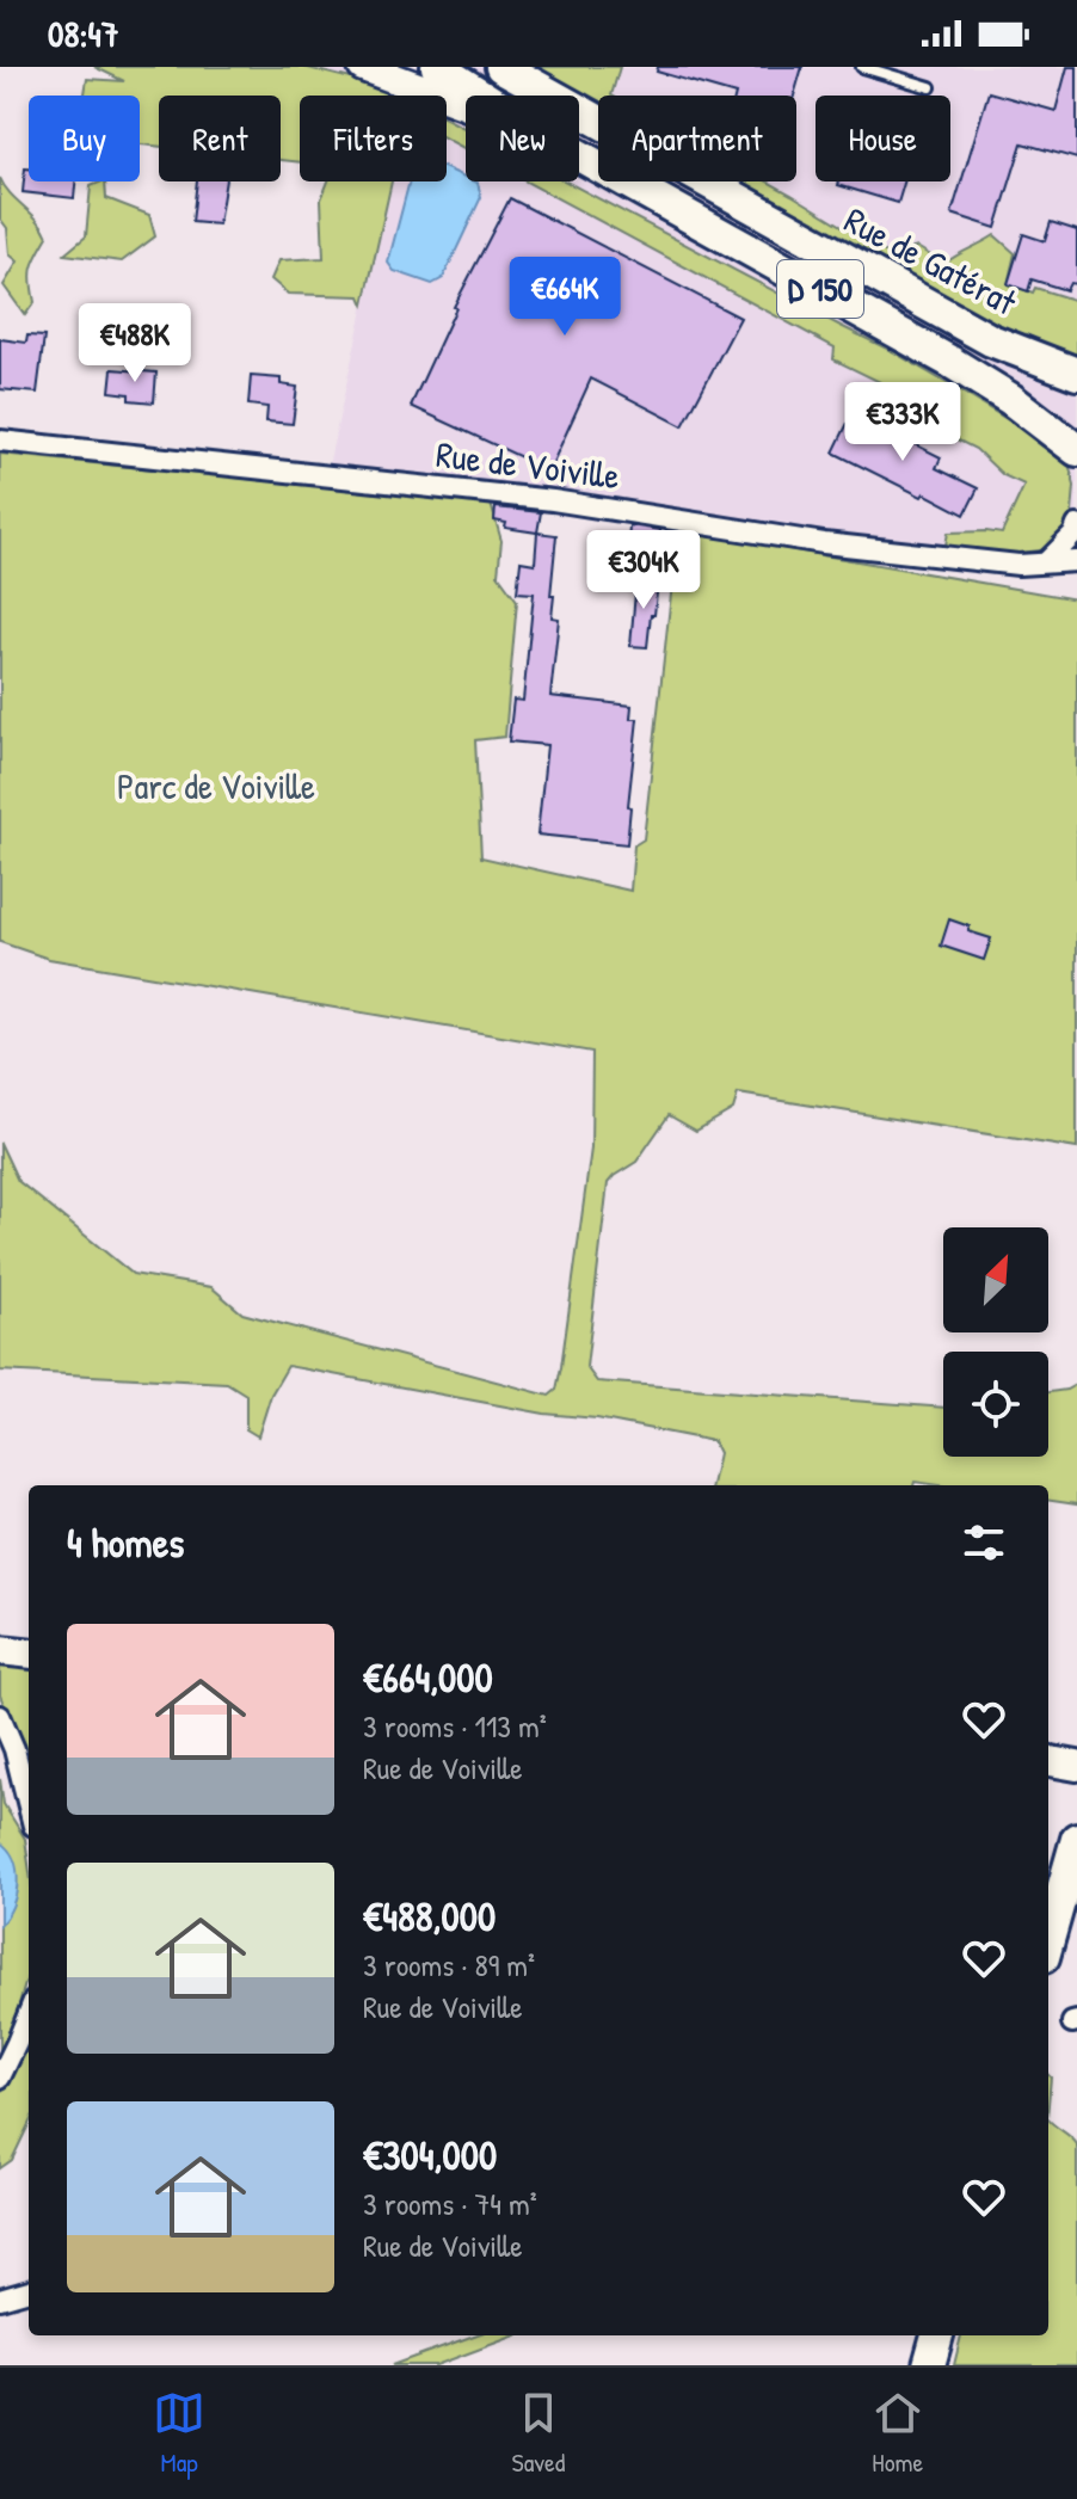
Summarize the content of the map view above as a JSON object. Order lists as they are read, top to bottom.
{
  "streets": {
    "main road": ["Rue de Gatérat", "D 150"],
    "street": ["Rue de Voiville"]
  },
  "parks": ["Parc de Voiville"],
  "north": "top right",
  "page": {
    "status": "08:47",
    "chip": [
      "Buy",
      "Rent",
      "Filters",
      "New",
      "Apartment",
      "House"
    ],
    "price": [
      "€664K",
      "€488K",
      "€333K",
      "€304K"
    ],
    "heading": "4 homes",
    "list": [
      {
        "name": "€664,000",
        "note": "3 rooms · 113 m² · Rue de Voiville"
      },
      {
        "name": "€488,000",
        "note": "3 rooms · 89 m² · Rue de Voiville"
      },
      {
        "name": "€304,000",
        "note": "3 rooms · 74 m² · Rue de Voiville"
      }
    ],
    "tabs": ["Map", "Saved", "Home"]
  }
}
